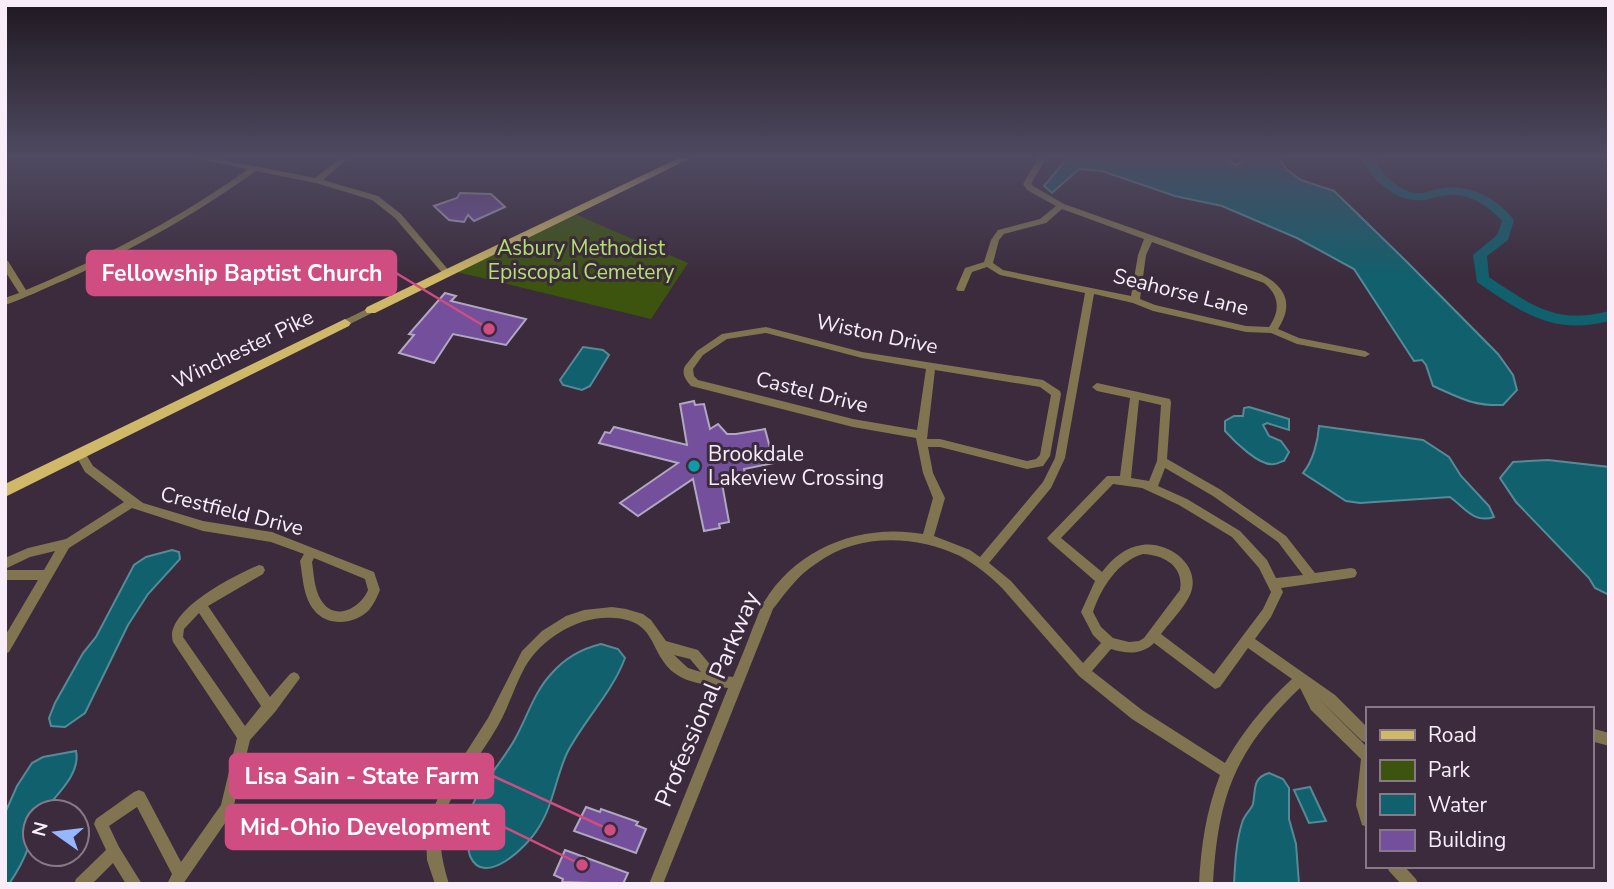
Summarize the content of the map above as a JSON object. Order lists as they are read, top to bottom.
{
  "streets": {
    "main road": ["Winchester Pike"],
    "street": [
      "Seahorse Lane",
      "Wiston Drive",
      "Castel Drive",
      "Crestfield Drive",
      "Professional Parkway"
    ]
  },
  "crossings": [
    ["Wiston Drive", "Castel Drive"],
    ["Winchester Pike", "Crestfield Drive"]
  ],
  "parks": ["Asbury Methodist Episcopal Cemetery"],
  "places": [
    "Fellowship Baptist Church",
    "Brookdale Lakeview Crossing",
    "Lisa Sain - State Farm",
    "Mid-Ohio Development"
  ],
  "legend": [
    "Road",
    "Park",
    "Water",
    "Building"
  ],
  "north": "left"
}
